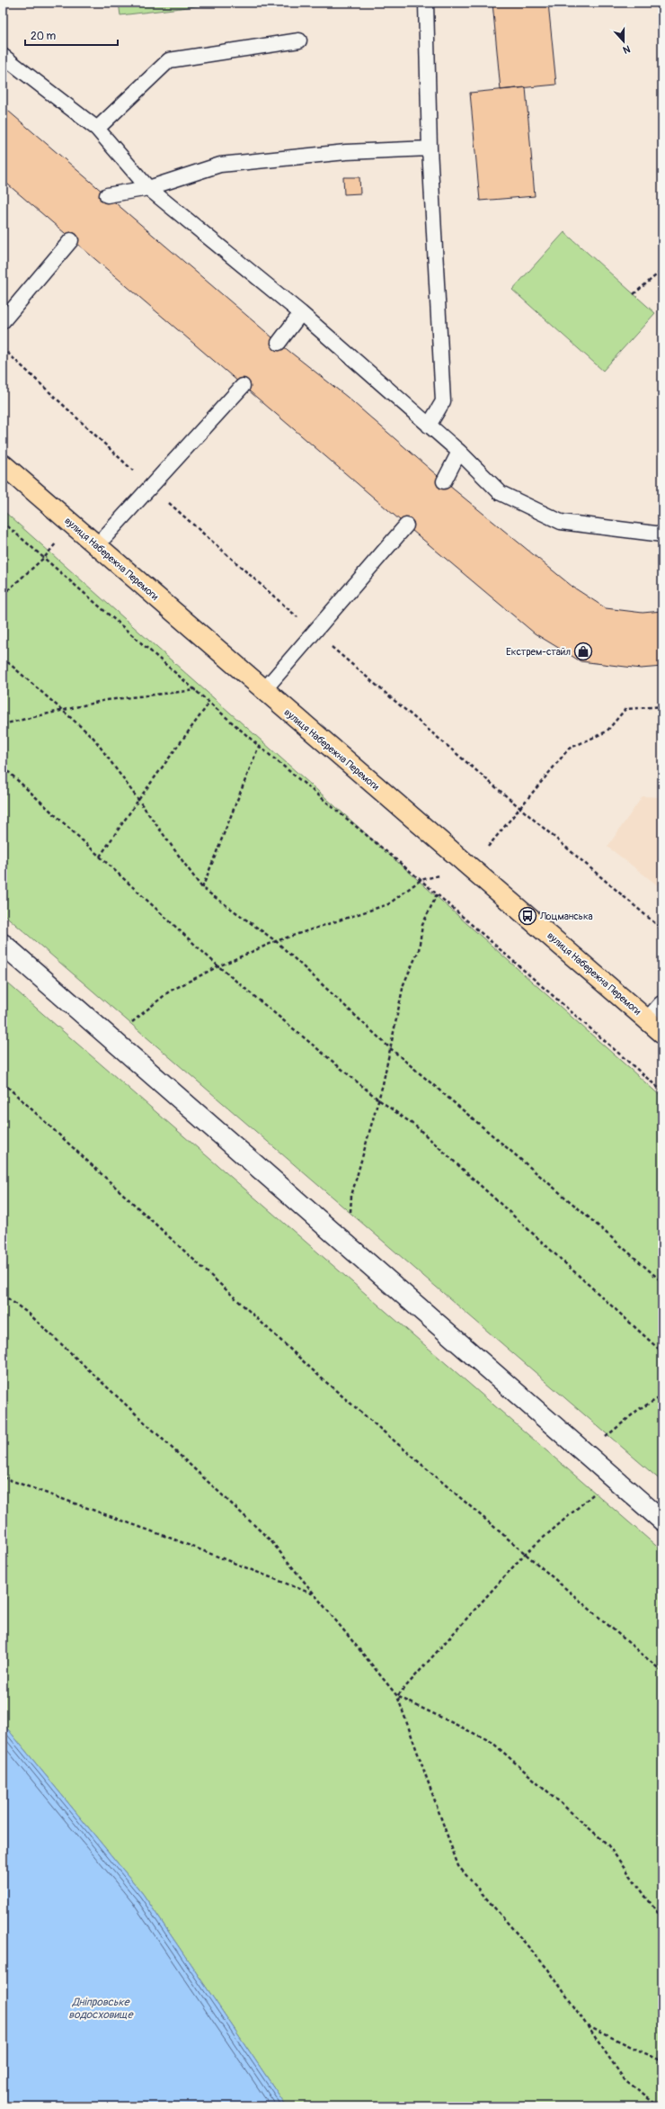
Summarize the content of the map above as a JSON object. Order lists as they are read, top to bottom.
{
  "streets": {
    "main road": ["вулиця Набережна Перемоги"]
  },
  "water": ["Дніпровське водосховище"],
  "places": {
    "shop": ["Екстрем-стайл"],
    "bus stop": ["Лоцманська"]
  },
  "scale_bar": "20 m",
  "north": "bottom"
}
